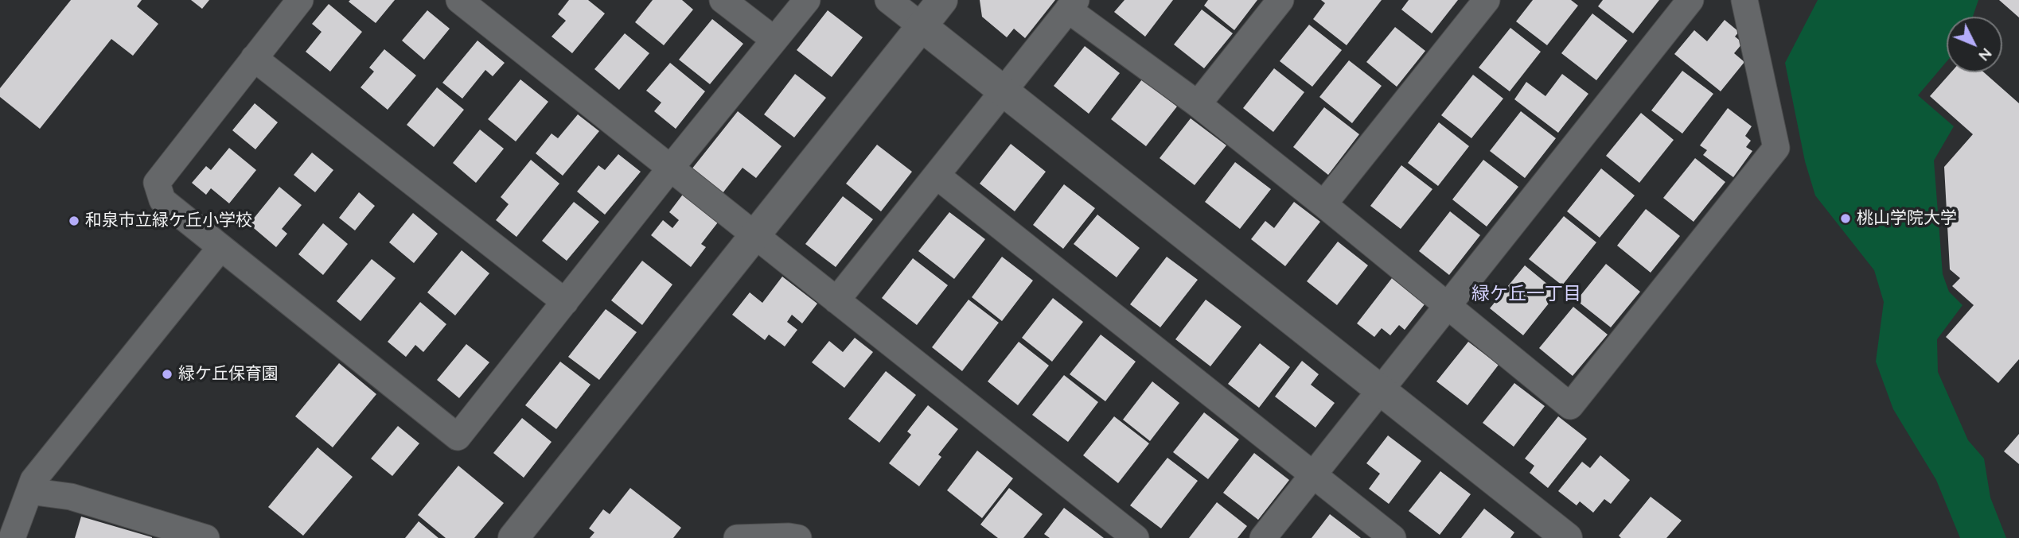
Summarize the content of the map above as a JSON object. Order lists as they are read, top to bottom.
{
  "districts": ["緑ケ丘一丁目"],
  "places": ["桃山学院大学", "和泉市立緑ケ丘小学校", "緑ケ丘保育園"],
  "north": "bottom right"
}
